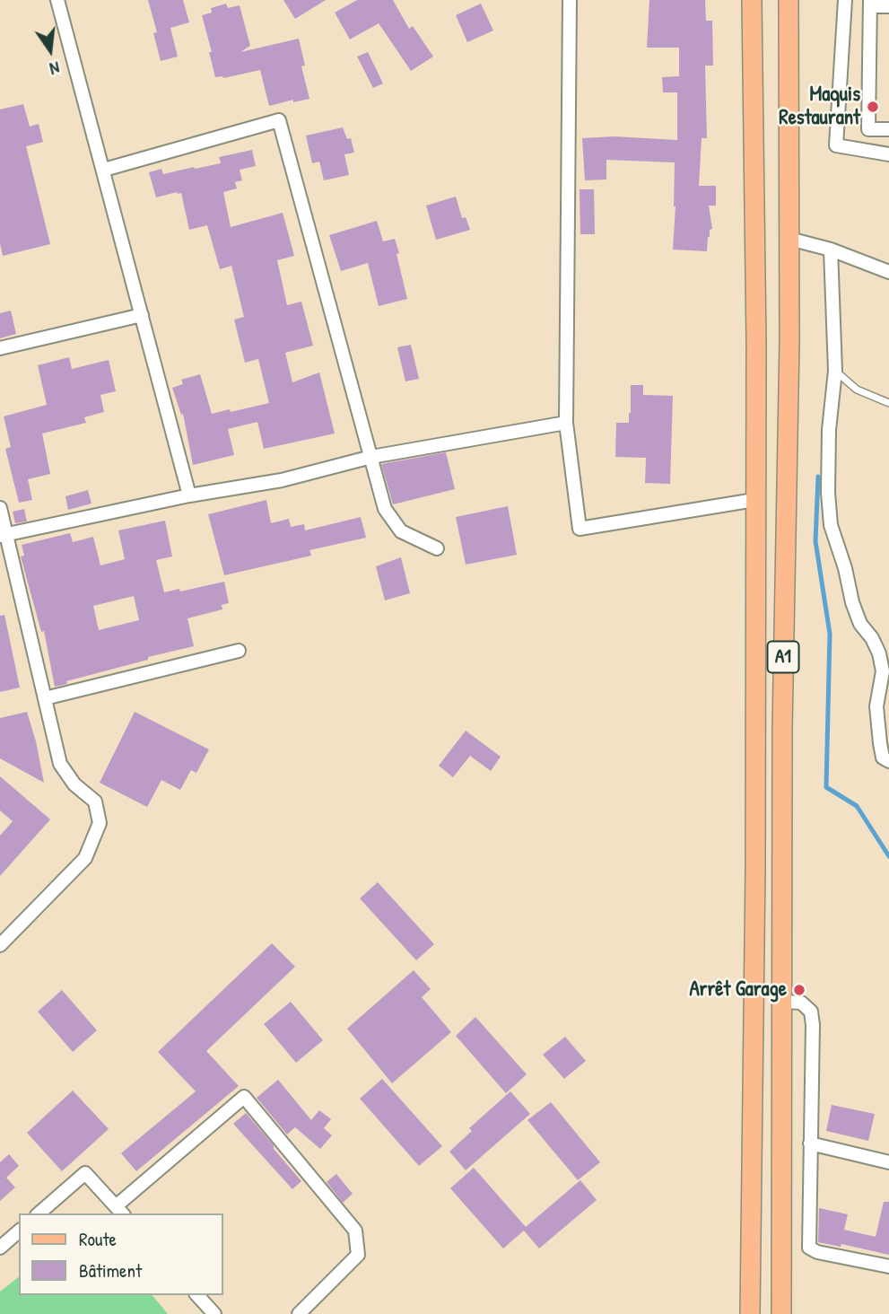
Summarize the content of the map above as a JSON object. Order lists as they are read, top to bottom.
{
  "streets": {
    "main road": ["A1"]
  },
  "places": ["Maquis Restaurant", "Arrêt Garage"],
  "legend": ["Route", "Bâtiment"],
  "north": "bottom"
}
